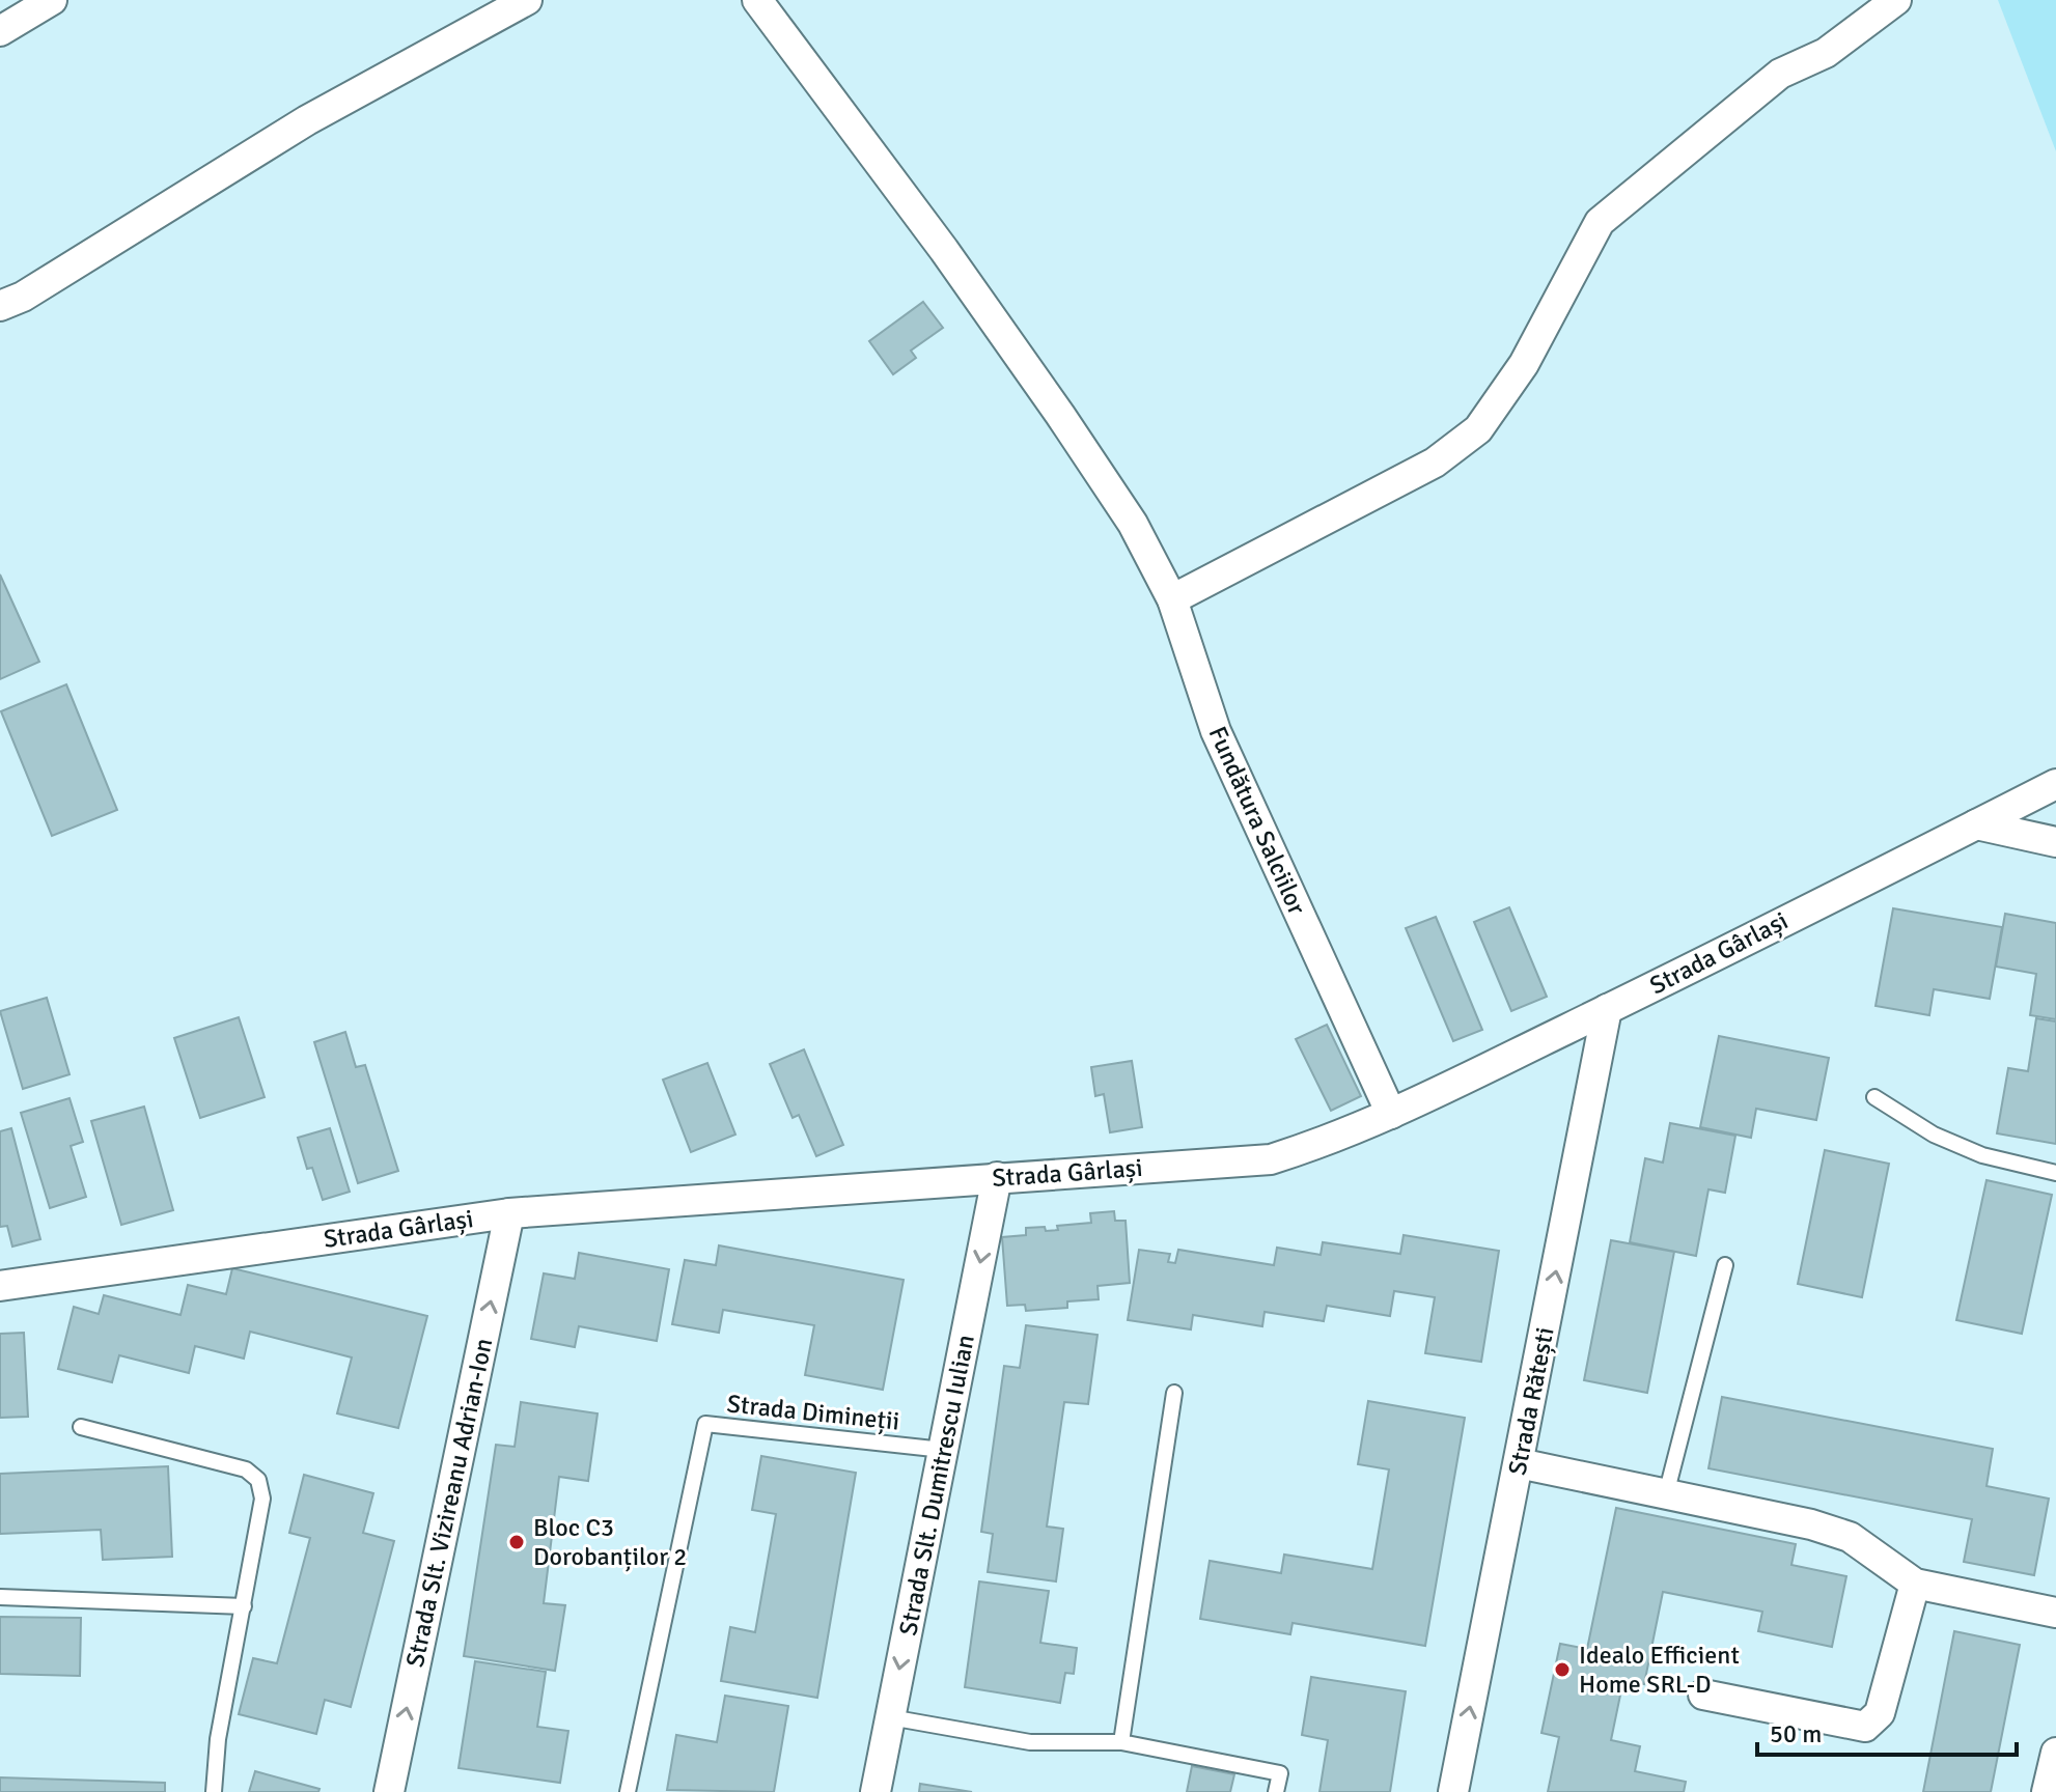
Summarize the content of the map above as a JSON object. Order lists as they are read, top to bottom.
{
  "streets": {
    "street": [
      "Fundătura Salciilor",
      "Strada Gârlași",
      "Strada Rătești",
      "Strada Slt. Dumitrescu Iulian",
      "Strada Slt. Vizireanu Adrian-Ion"
    ],
    "lane": ["Strada Dimineții"]
  },
  "crossings": [
    ["Fundătura Salciilor", "Strada Gârlași"],
    ["Strada Gârlași", "Strada Rătești"],
    ["Strada Gârlași", "Strada Slt. Dumitrescu Iulian"],
    ["Strada Gârlași", "Strada Slt. Vizireanu Adrian-Ion"],
    ["Strada Dimineții", "Strada Slt. Dumitrescu Iulian"]
  ],
  "one_way": ["Strada Rătești", "Strada Slt. Dumitrescu Iulian", "Strada Slt. Vizireanu Adrian-Ion"],
  "places": ["Bloc C3 Dorobanților 2", "Idealo Efficient Home SRL-D"],
  "scale_bar": "50 m"
}
